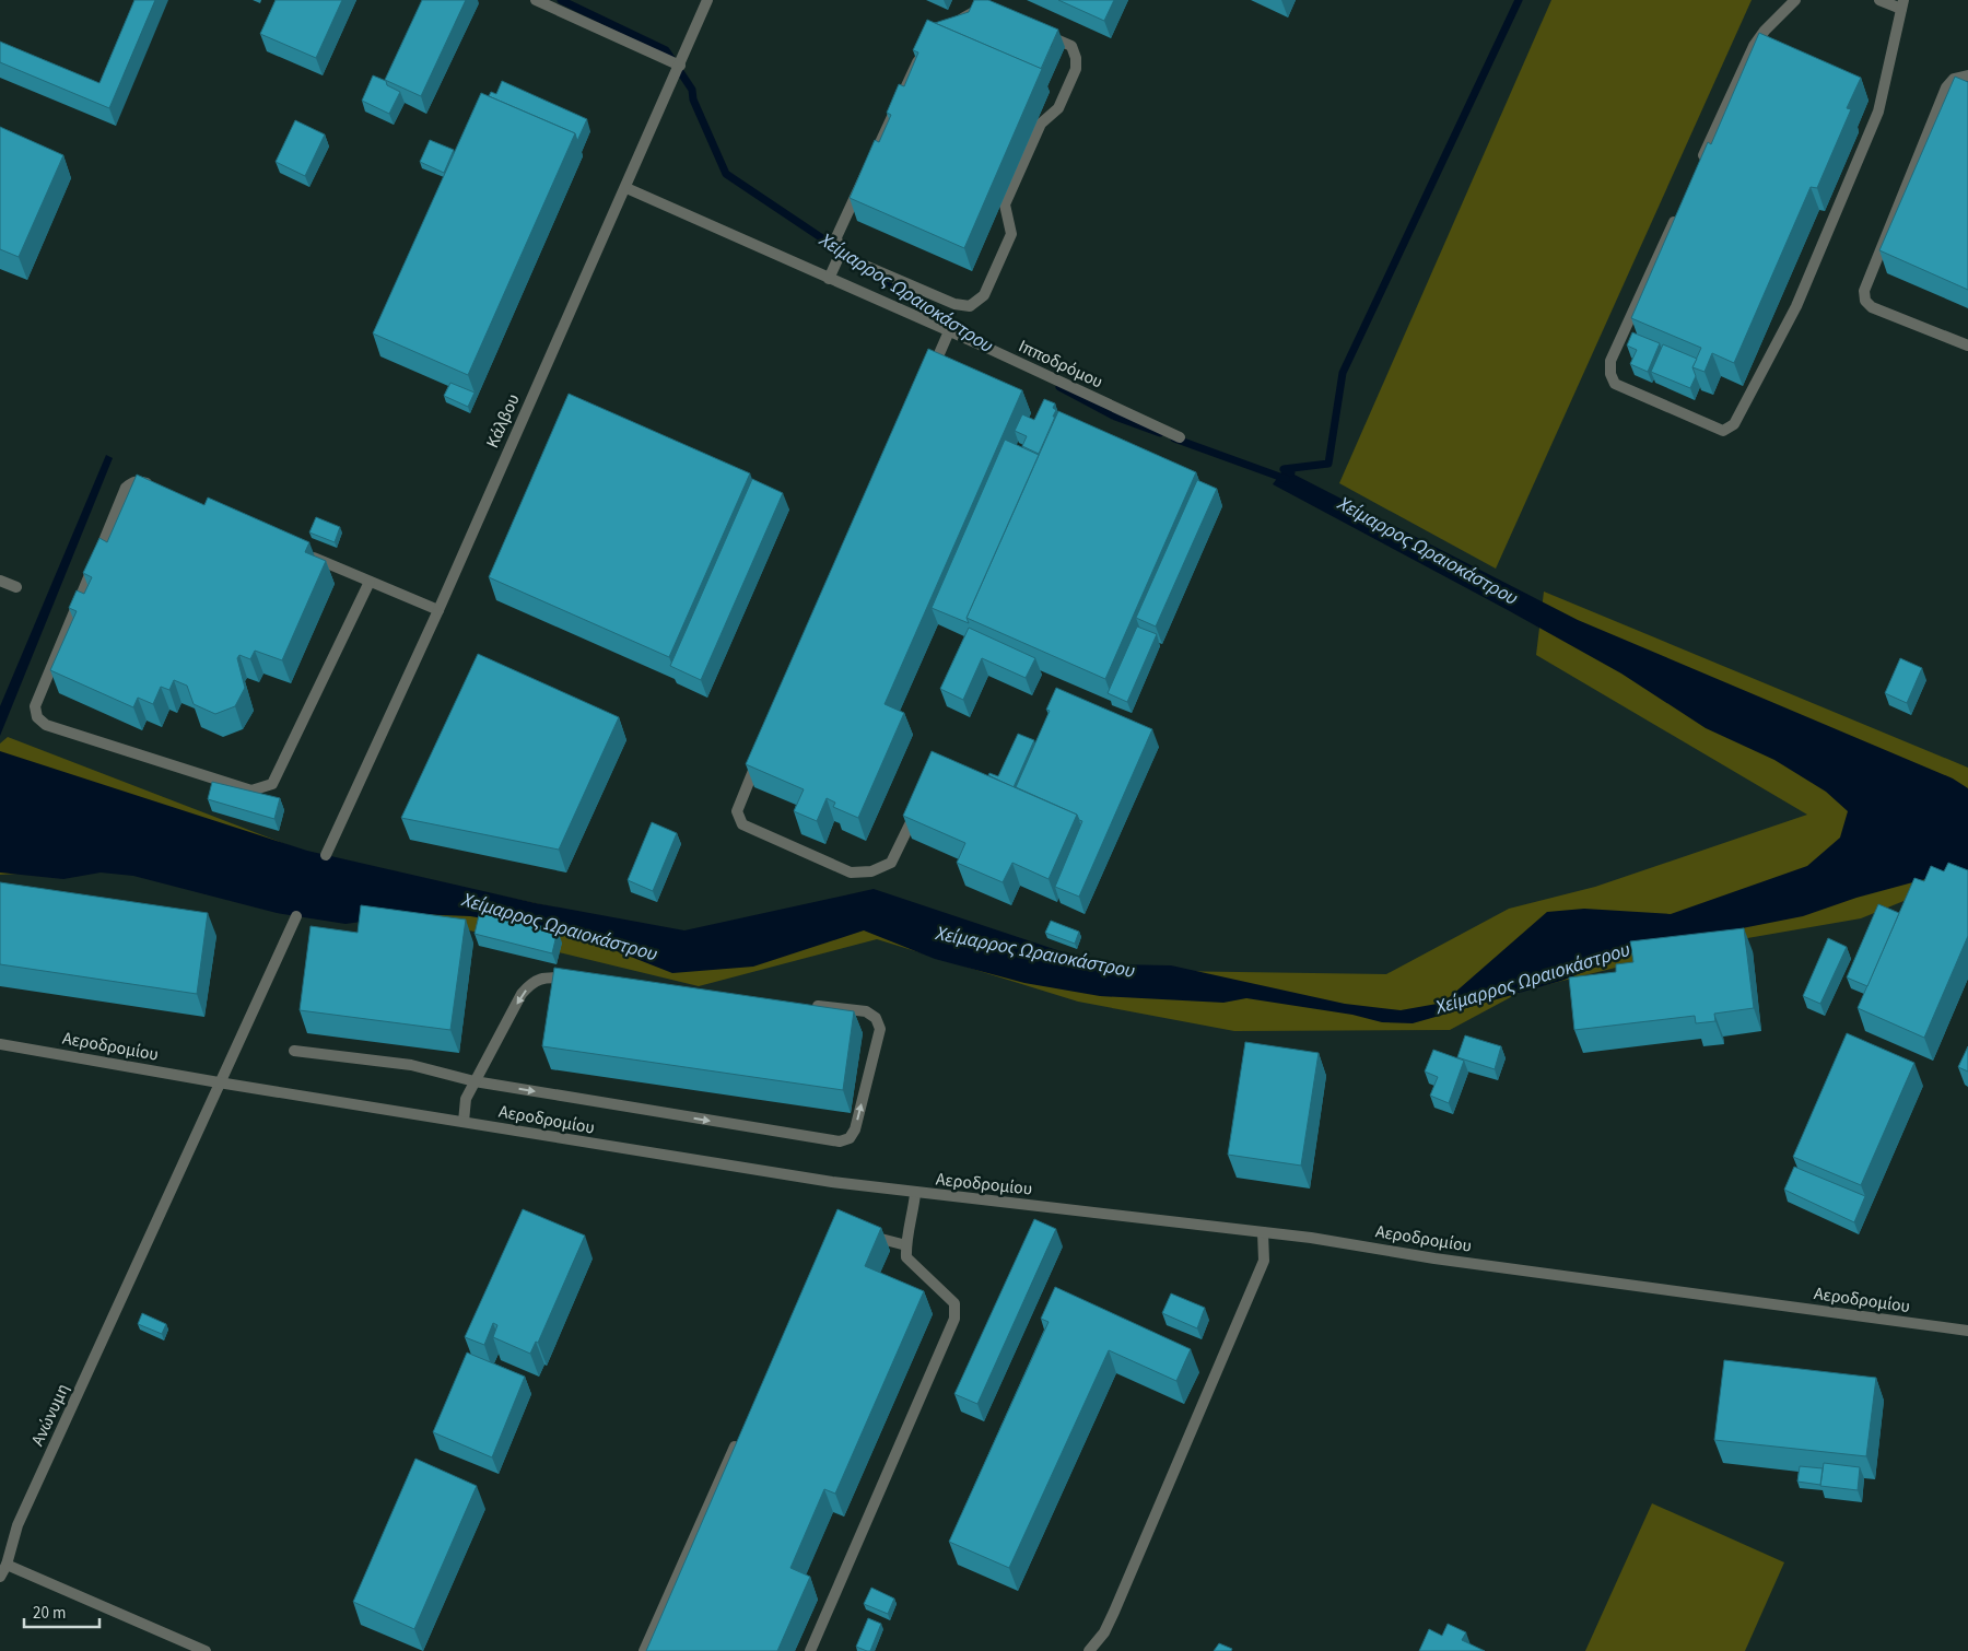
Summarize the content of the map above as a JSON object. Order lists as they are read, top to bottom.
{
  "streets": {
    "street": [
      "Ιπποδρόμου",
      "Κάλβου",
      "Αεροδρομίου",
      "Ανώνυμη"
    ]
  },
  "crossings": [
    ["Ιπποδρόμου", "Κάλβου"],
    ["Αεροδρομίου", "Ανώνυμη"]
  ],
  "water": ["Χείμαρρος Ωραιοκάστρου"],
  "scale_bar": "20 m"
}
